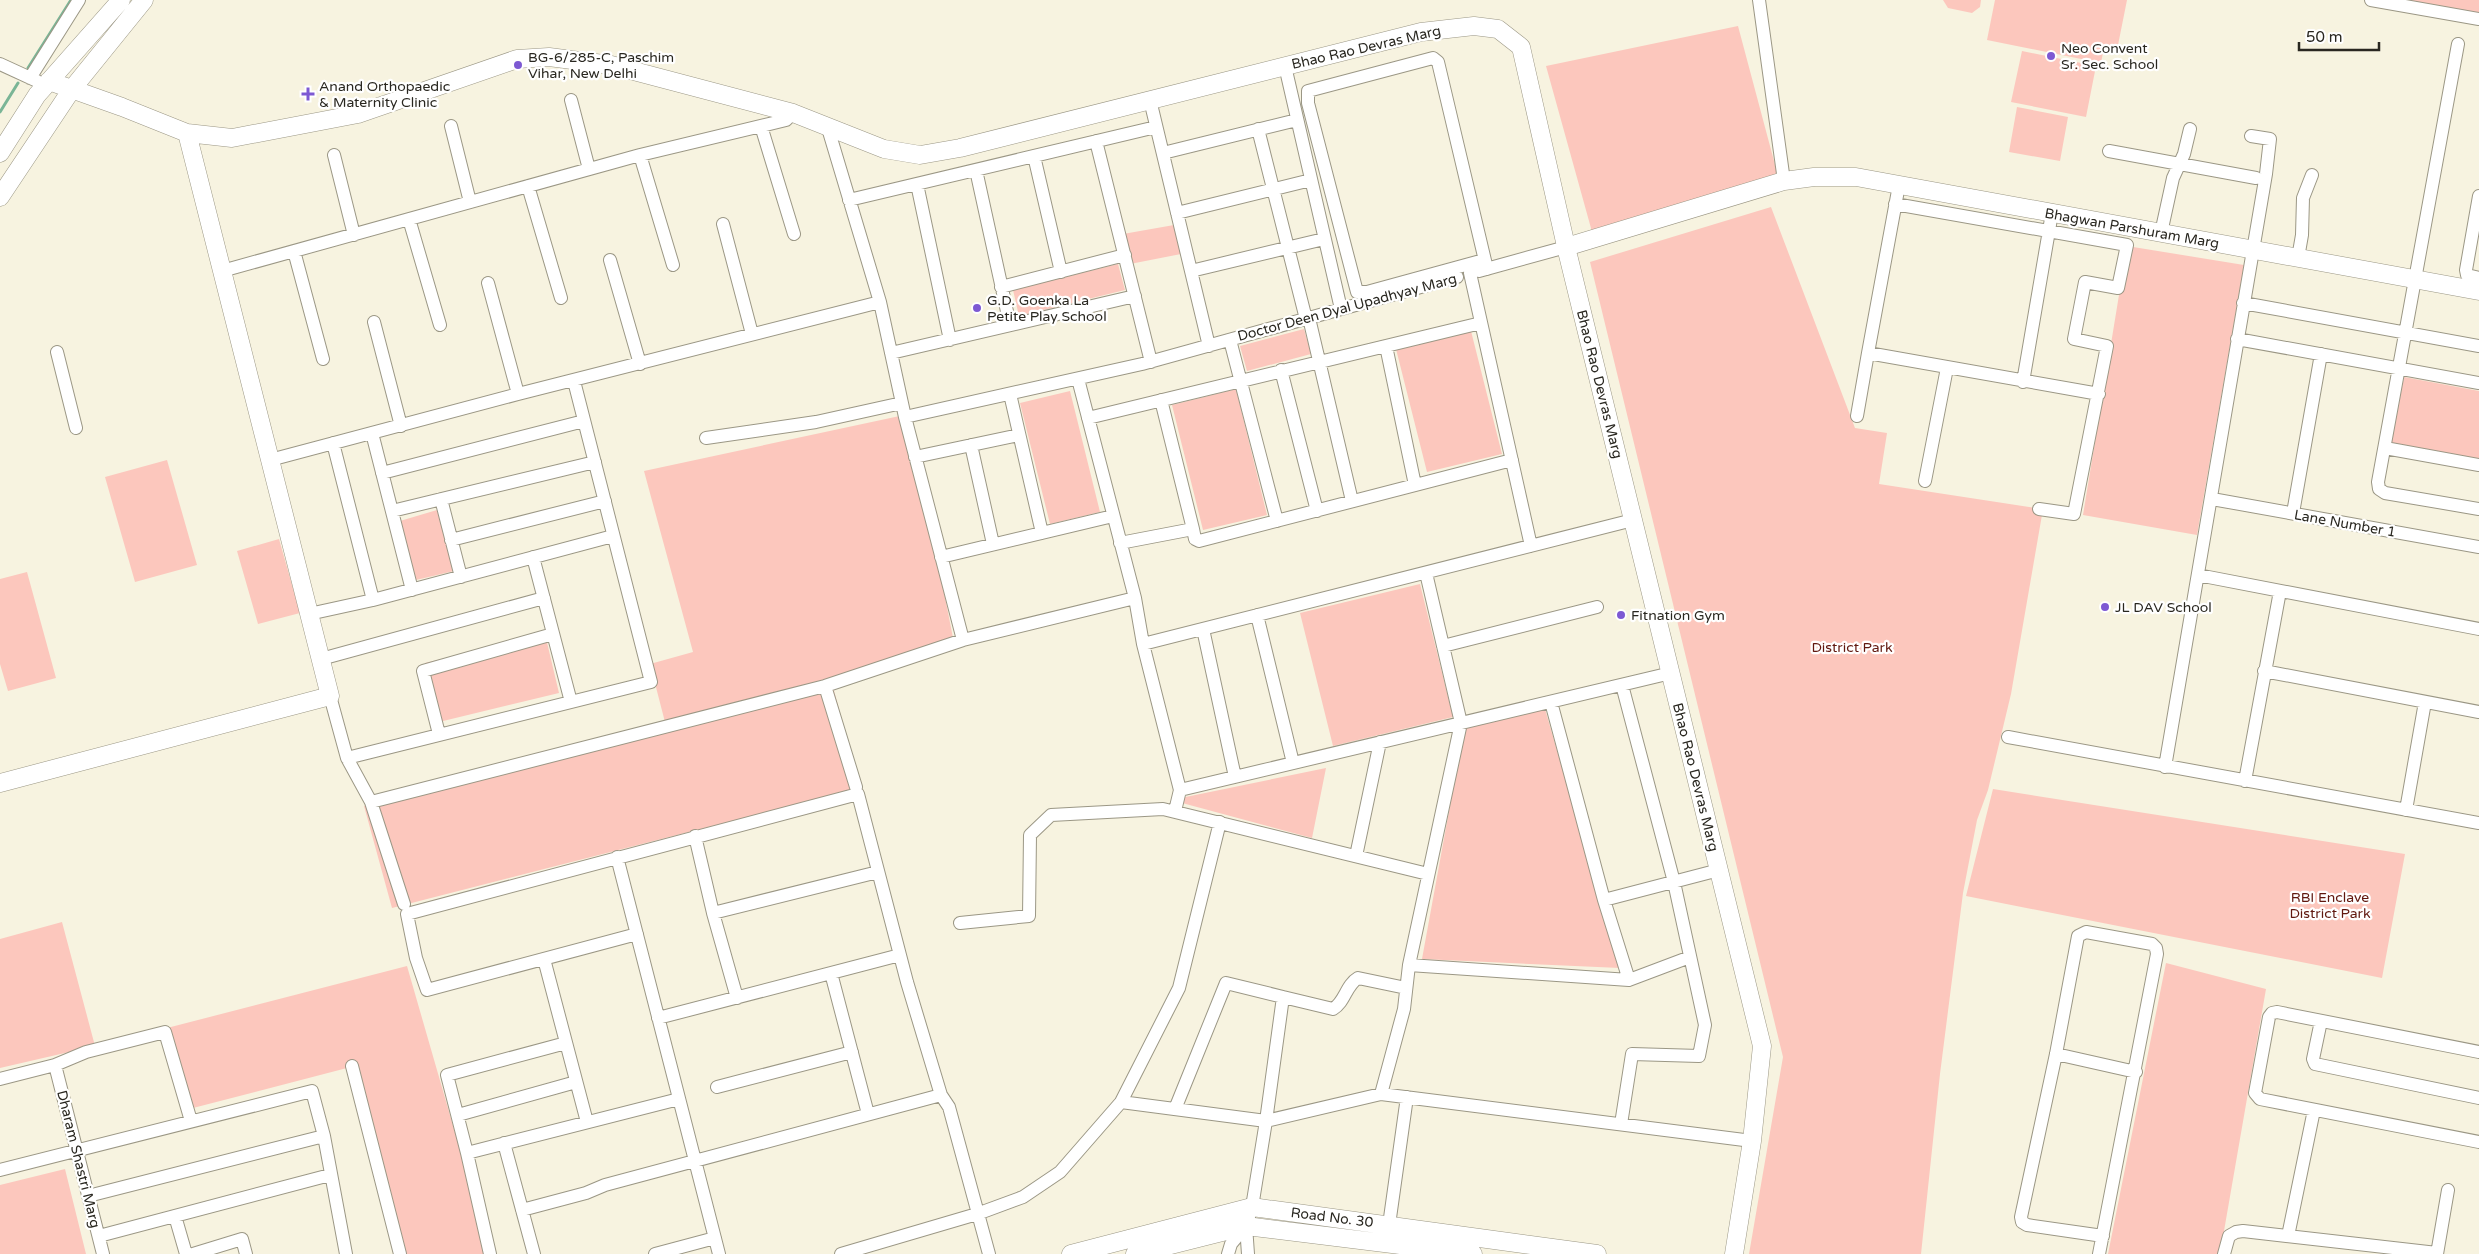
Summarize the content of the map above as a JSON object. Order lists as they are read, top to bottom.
{
  "streets": {
    "street": [
      "Bhao Rao Devras Marg",
      "Bhagwan Parshuram Marg",
      "Doctor Deen Dyal Upadhyay Marg",
      "Lane Number 1",
      "Dharam Shastri Marg",
      "Road No. 30"
    ]
  },
  "crossings": [
    ["Bhao Rao Devras Marg", "Doctor Deen Dyal Upadhyay Marg"],
    ["Bhagwan Parshuram Marg", "Doctor Deen Dyal Upadhyay Marg"]
  ],
  "parks": ["District Park", "RBI Enclave District Park"],
  "places": {
    "other": [
      "Neo Convent Sr. Sec. School",
      "BG-6/285-C, Paschim Vihar, New Delhi",
      "G.D. Goenka La Petite Play School",
      "JL DAV School",
      "Fitnation Gym"
    ],
    "health": ["Anand Orthopaedic & Maternity Clinic"]
  },
  "scale_bar": "50 m"
}
